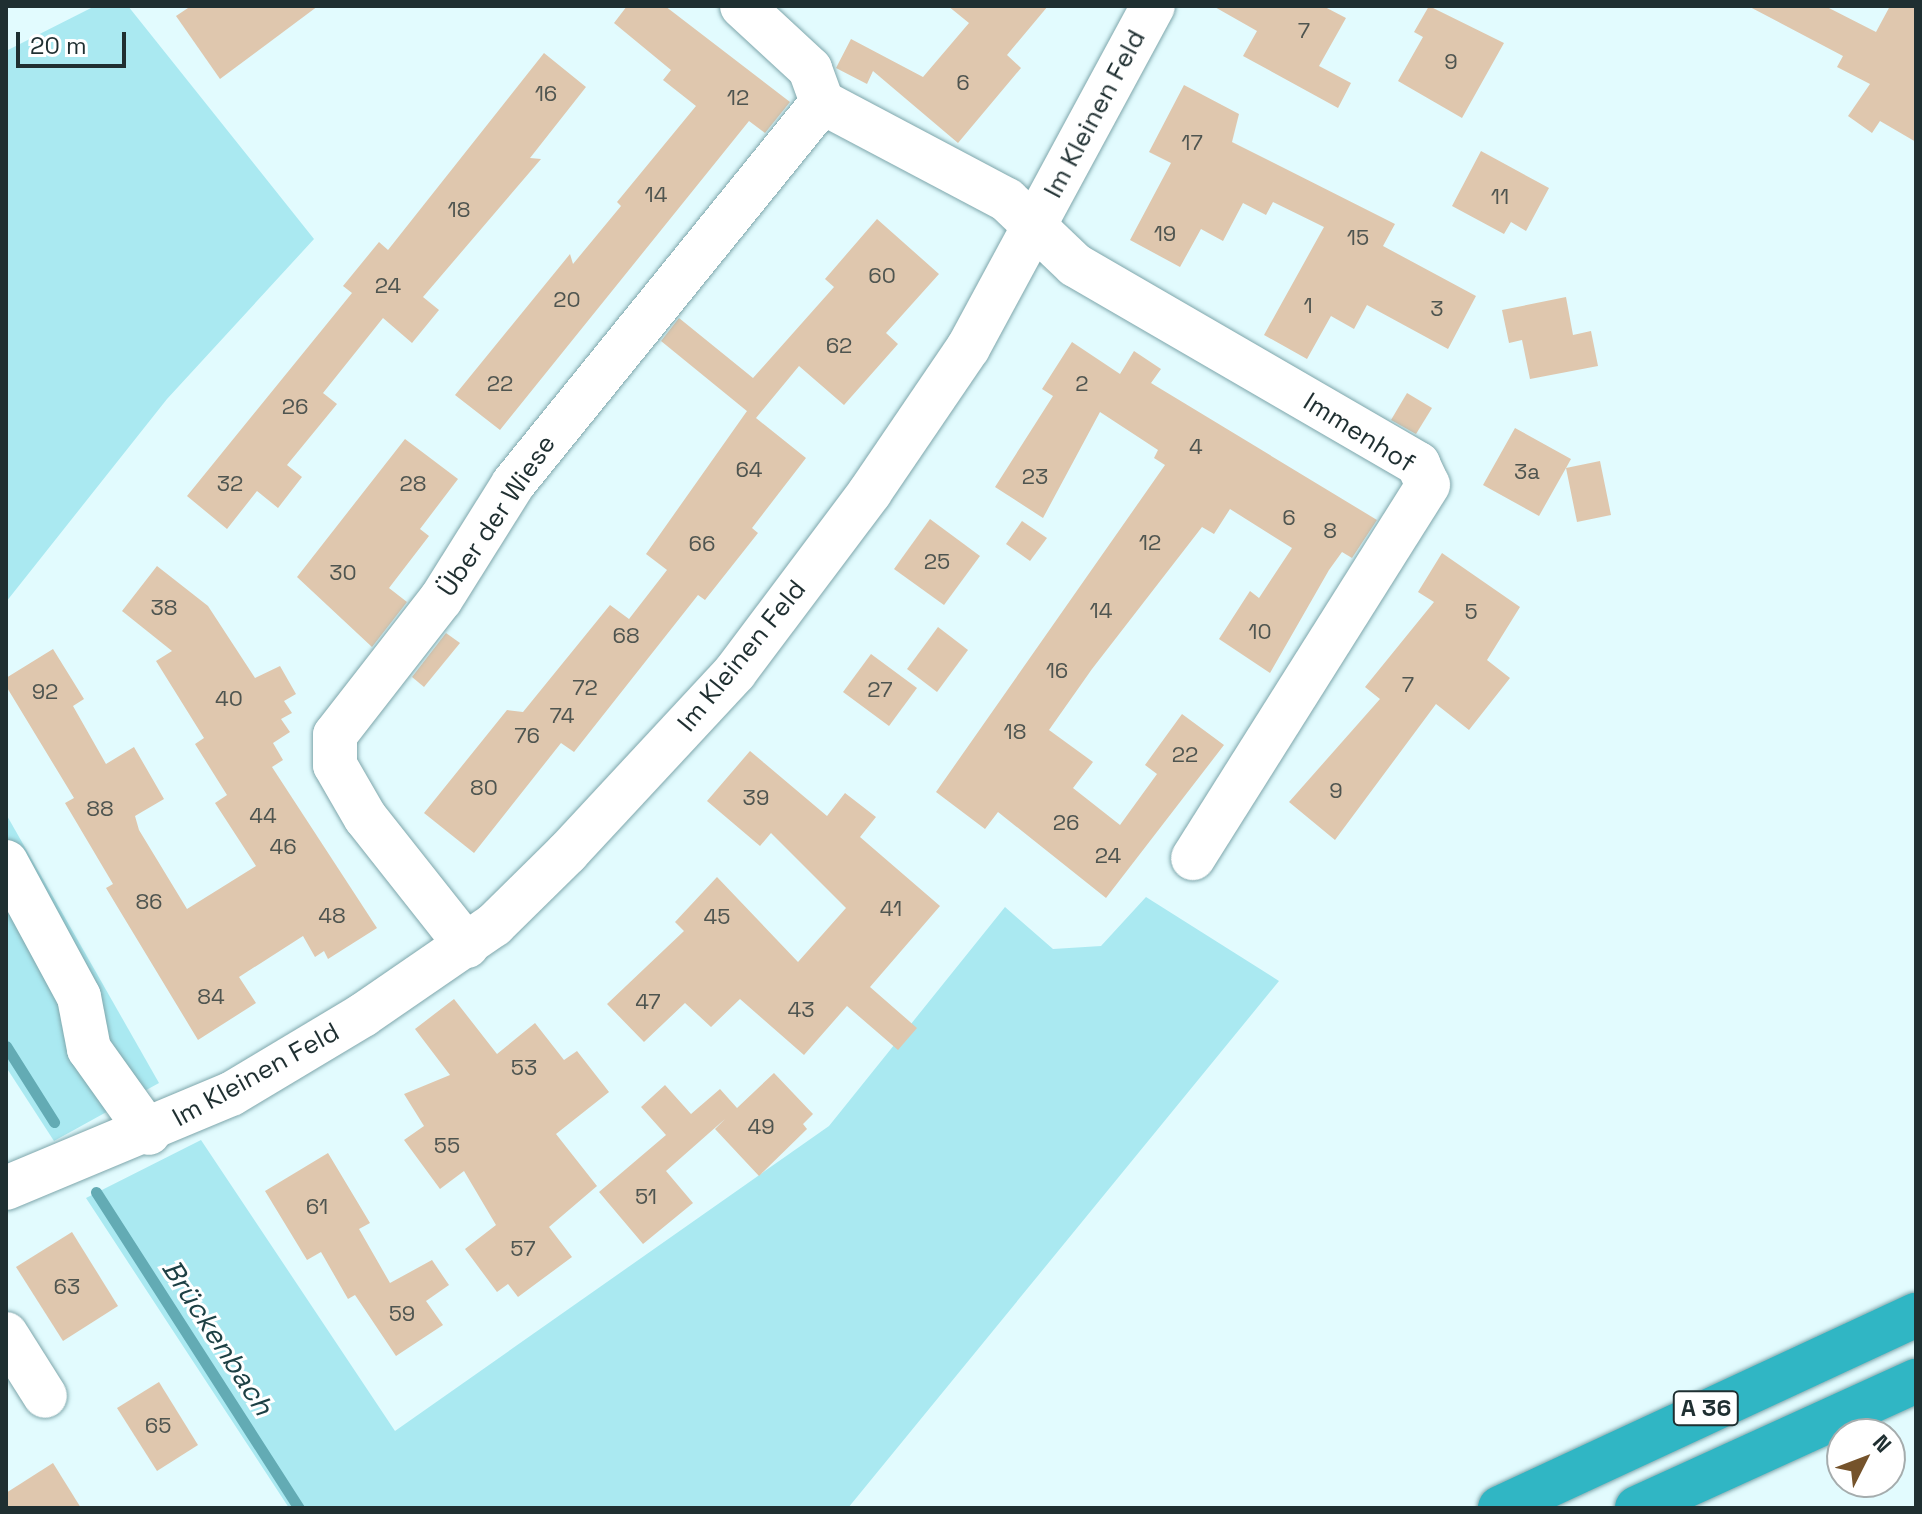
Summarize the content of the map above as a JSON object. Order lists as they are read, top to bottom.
{
  "streets": {
    "highway": ["A 36"],
    "street": ["Im Kleinen Feld", "Immenhof", "Über der Wiese"]
  },
  "crossings": [
    ["Im Kleinen Feld", "Immenhof"],
    ["Im Kleinen Feld", "Über der Wiese"]
  ],
  "water": ["Brückenbach"],
  "house_numbers": [
    "7",
    "9",
    "6",
    "16",
    "12",
    "17",
    "14",
    "11",
    "18",
    "19",
    "15",
    "60",
    "24",
    "20",
    "1",
    "3",
    "62",
    "22",
    "2",
    "26",
    "4",
    "64",
    "3a",
    "23",
    "32",
    "28",
    "6",
    "8",
    "12",
    "66",
    "25",
    "30",
    "38",
    "14",
    "5",
    "10",
    "68",
    "16",
    "7",
    "72",
    "27",
    "92",
    "40",
    "74",
    "18",
    "76",
    "22",
    "80",
    "9",
    "39",
    "88",
    "44",
    "26",
    "46",
    "24",
    "86",
    "41",
    "48",
    "45",
    "84",
    "47",
    "43",
    "53",
    "49",
    "55",
    "51",
    "61",
    "57",
    "63",
    "59",
    "65"
  ],
  "scale_bar": "20 m",
  "north": "top right"
}
